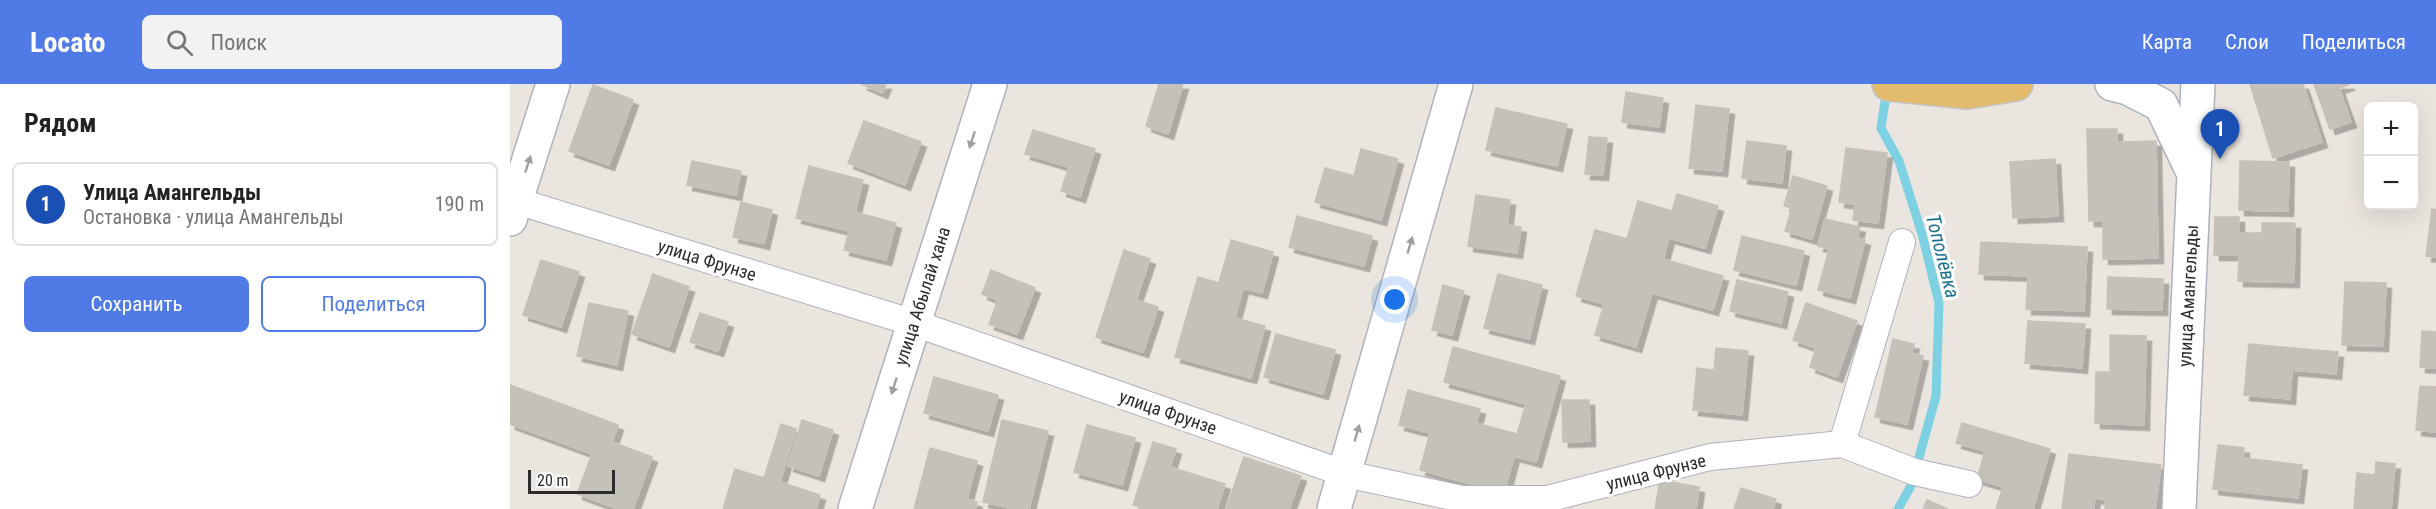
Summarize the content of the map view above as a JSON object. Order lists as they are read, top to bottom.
{
  "streets": {
    "street": ["улица Фрунзе", "улица Абылай хана", "улица Амангельды"]
  },
  "crossings": [
    ["улица Фрунзе", "улица Абылай хана"]
  ],
  "one_way": ["улица Абылай хана"],
  "water": ["Тополёвка"],
  "scale_bar": "20 m",
  "page": {
    "header": "Locato",
    "search": "Поиск",
    "nav": ["Карта", "Слои", "Поделиться"],
    "heading": "Рядом",
    "map_buttons": ["+", "−"],
    "pins": "1",
    "list": [
      {
        "mark": "1",
        "name": "Улица Амангельды",
        "note": "Остановка · улица Амангельды",
        "value": "190 m"
      }
    ],
    "buttons": ["Сохранить", "Поделиться"],
    "scale": "20 m"
  }
}
